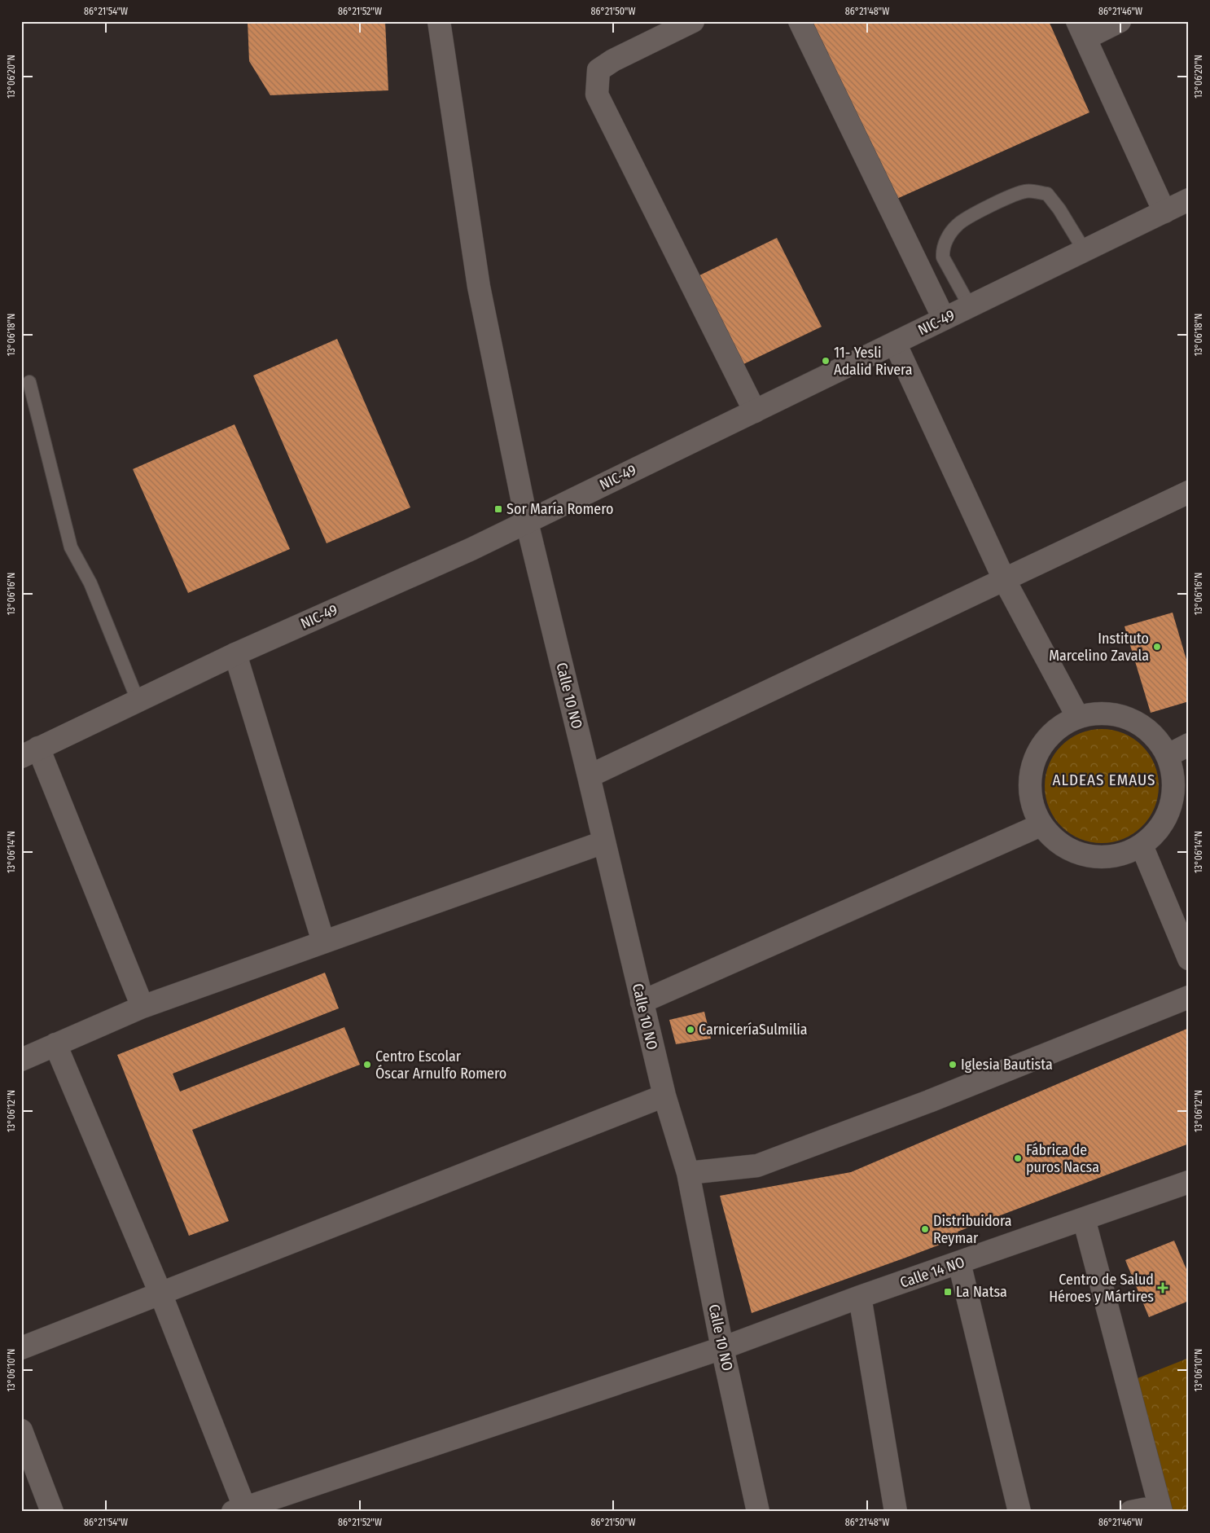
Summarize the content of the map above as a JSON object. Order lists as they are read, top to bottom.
{
  "streets": {
    "street": ["NIC-49", "Calle 10 NO", "Calle 14 NO"]
  },
  "crossings": [
    ["NIC-49", "Calle 10 NO"],
    ["Calle 10 NO", "Calle 14 NO"]
  ],
  "districts": ["ALDEAS EMAUS"],
  "places": {
    "other": [
      "11- Yesli Adalid Rivera",
      "Instituto Marcelino Zavala",
      "CarniceríaSulmilia",
      "Centro Escolar Óscar Arnulfo Romero",
      "Iglesia Bautista",
      "Fábrica de puros Nacsa",
      "Distribuidora Reymar"
    ],
    "transit": ["Sor María Romero", "La Natsa"],
    "health": ["Centro de Salud Héroes y Mártires"]
  },
  "coordinates": [
    "86°21'54\"W",
    "86°21'52\"W",
    "86°21'50\"W",
    "86°21'48\"W",
    "86°21'46\"W",
    "13°06'20\"N",
    "13°06'18\"N",
    "13°06'16\"N",
    "13°06'14\"N",
    "13°06'12\"N",
    "13°06'10\"N"
  ]
}
